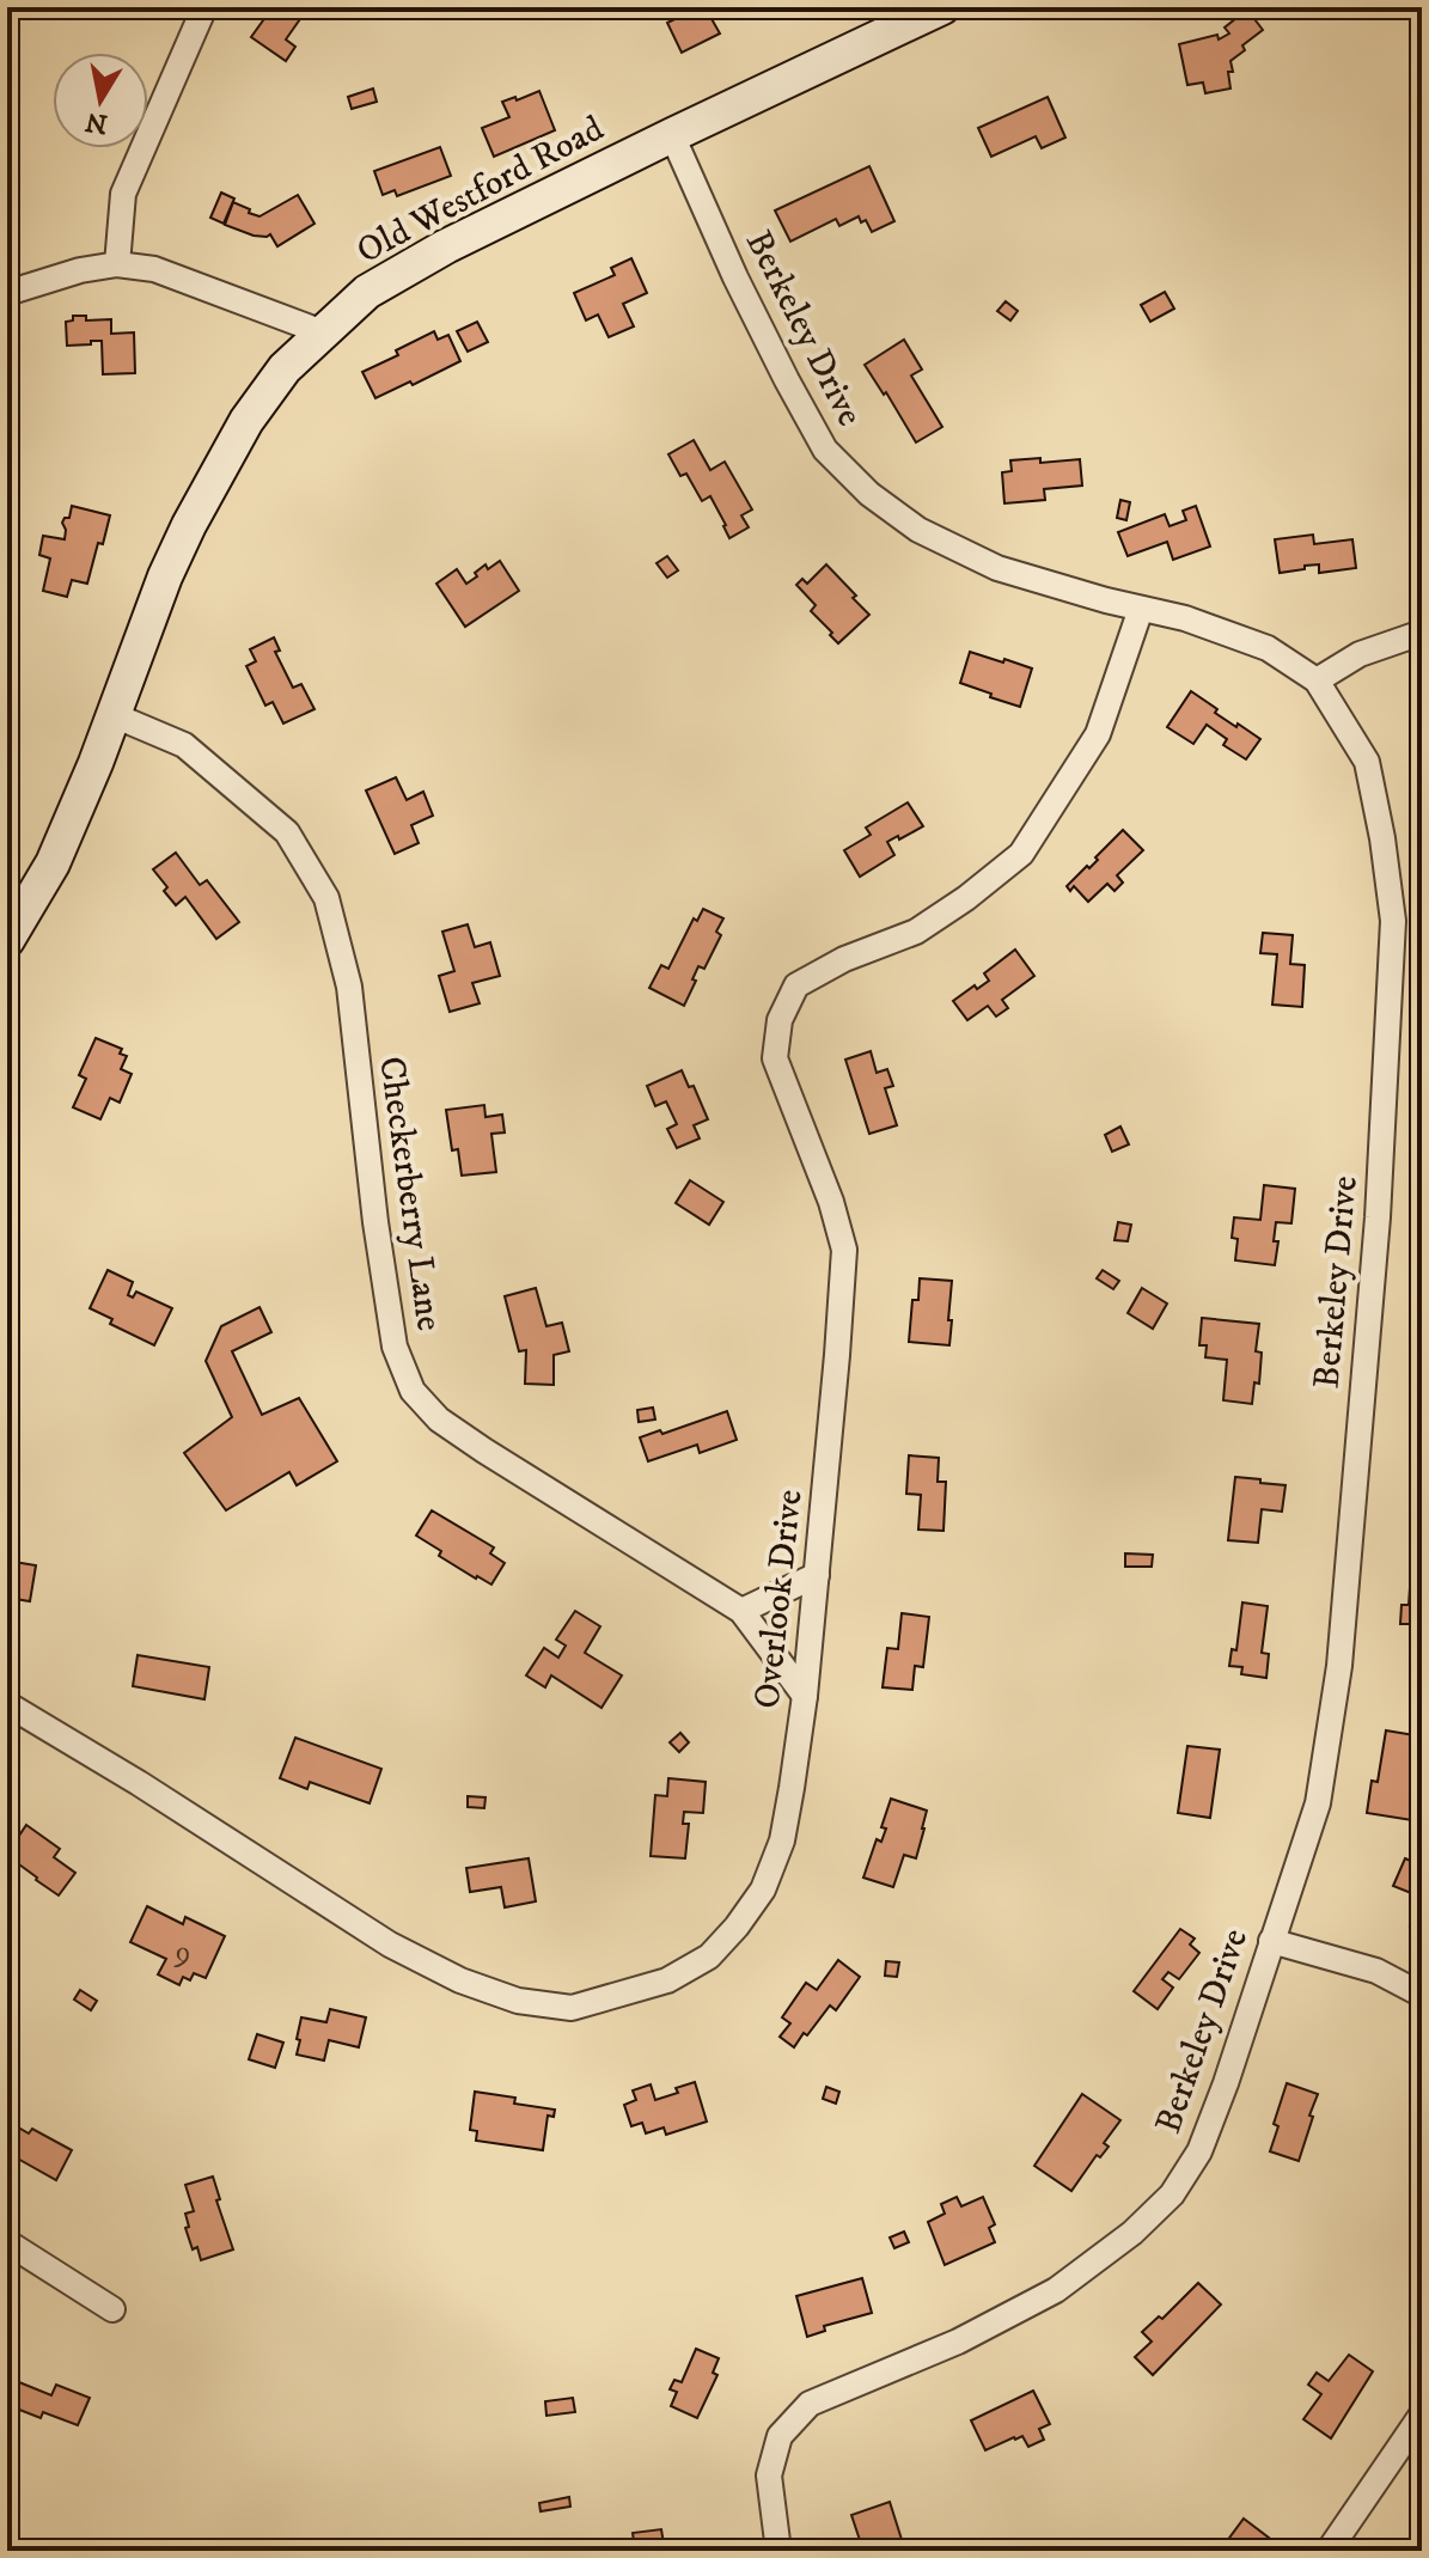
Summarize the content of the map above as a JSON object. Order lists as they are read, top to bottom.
{
  "streets": {
    "main road": ["Old Westford Road"],
    "street": ["Berkeley Drive", "Checkerberry Lane", "Overlook Drive"]
  },
  "crossings": [
    ["Old Westford Road", "Berkeley Drive"],
    ["Old Westford Road", "Checkerberry Lane"],
    ["Berkeley Drive", "Overlook Drive"],
    ["Checkerberry Lane", "Overlook Drive"]
  ],
  "house_numbers": ["9"],
  "north": "bottom"
}
